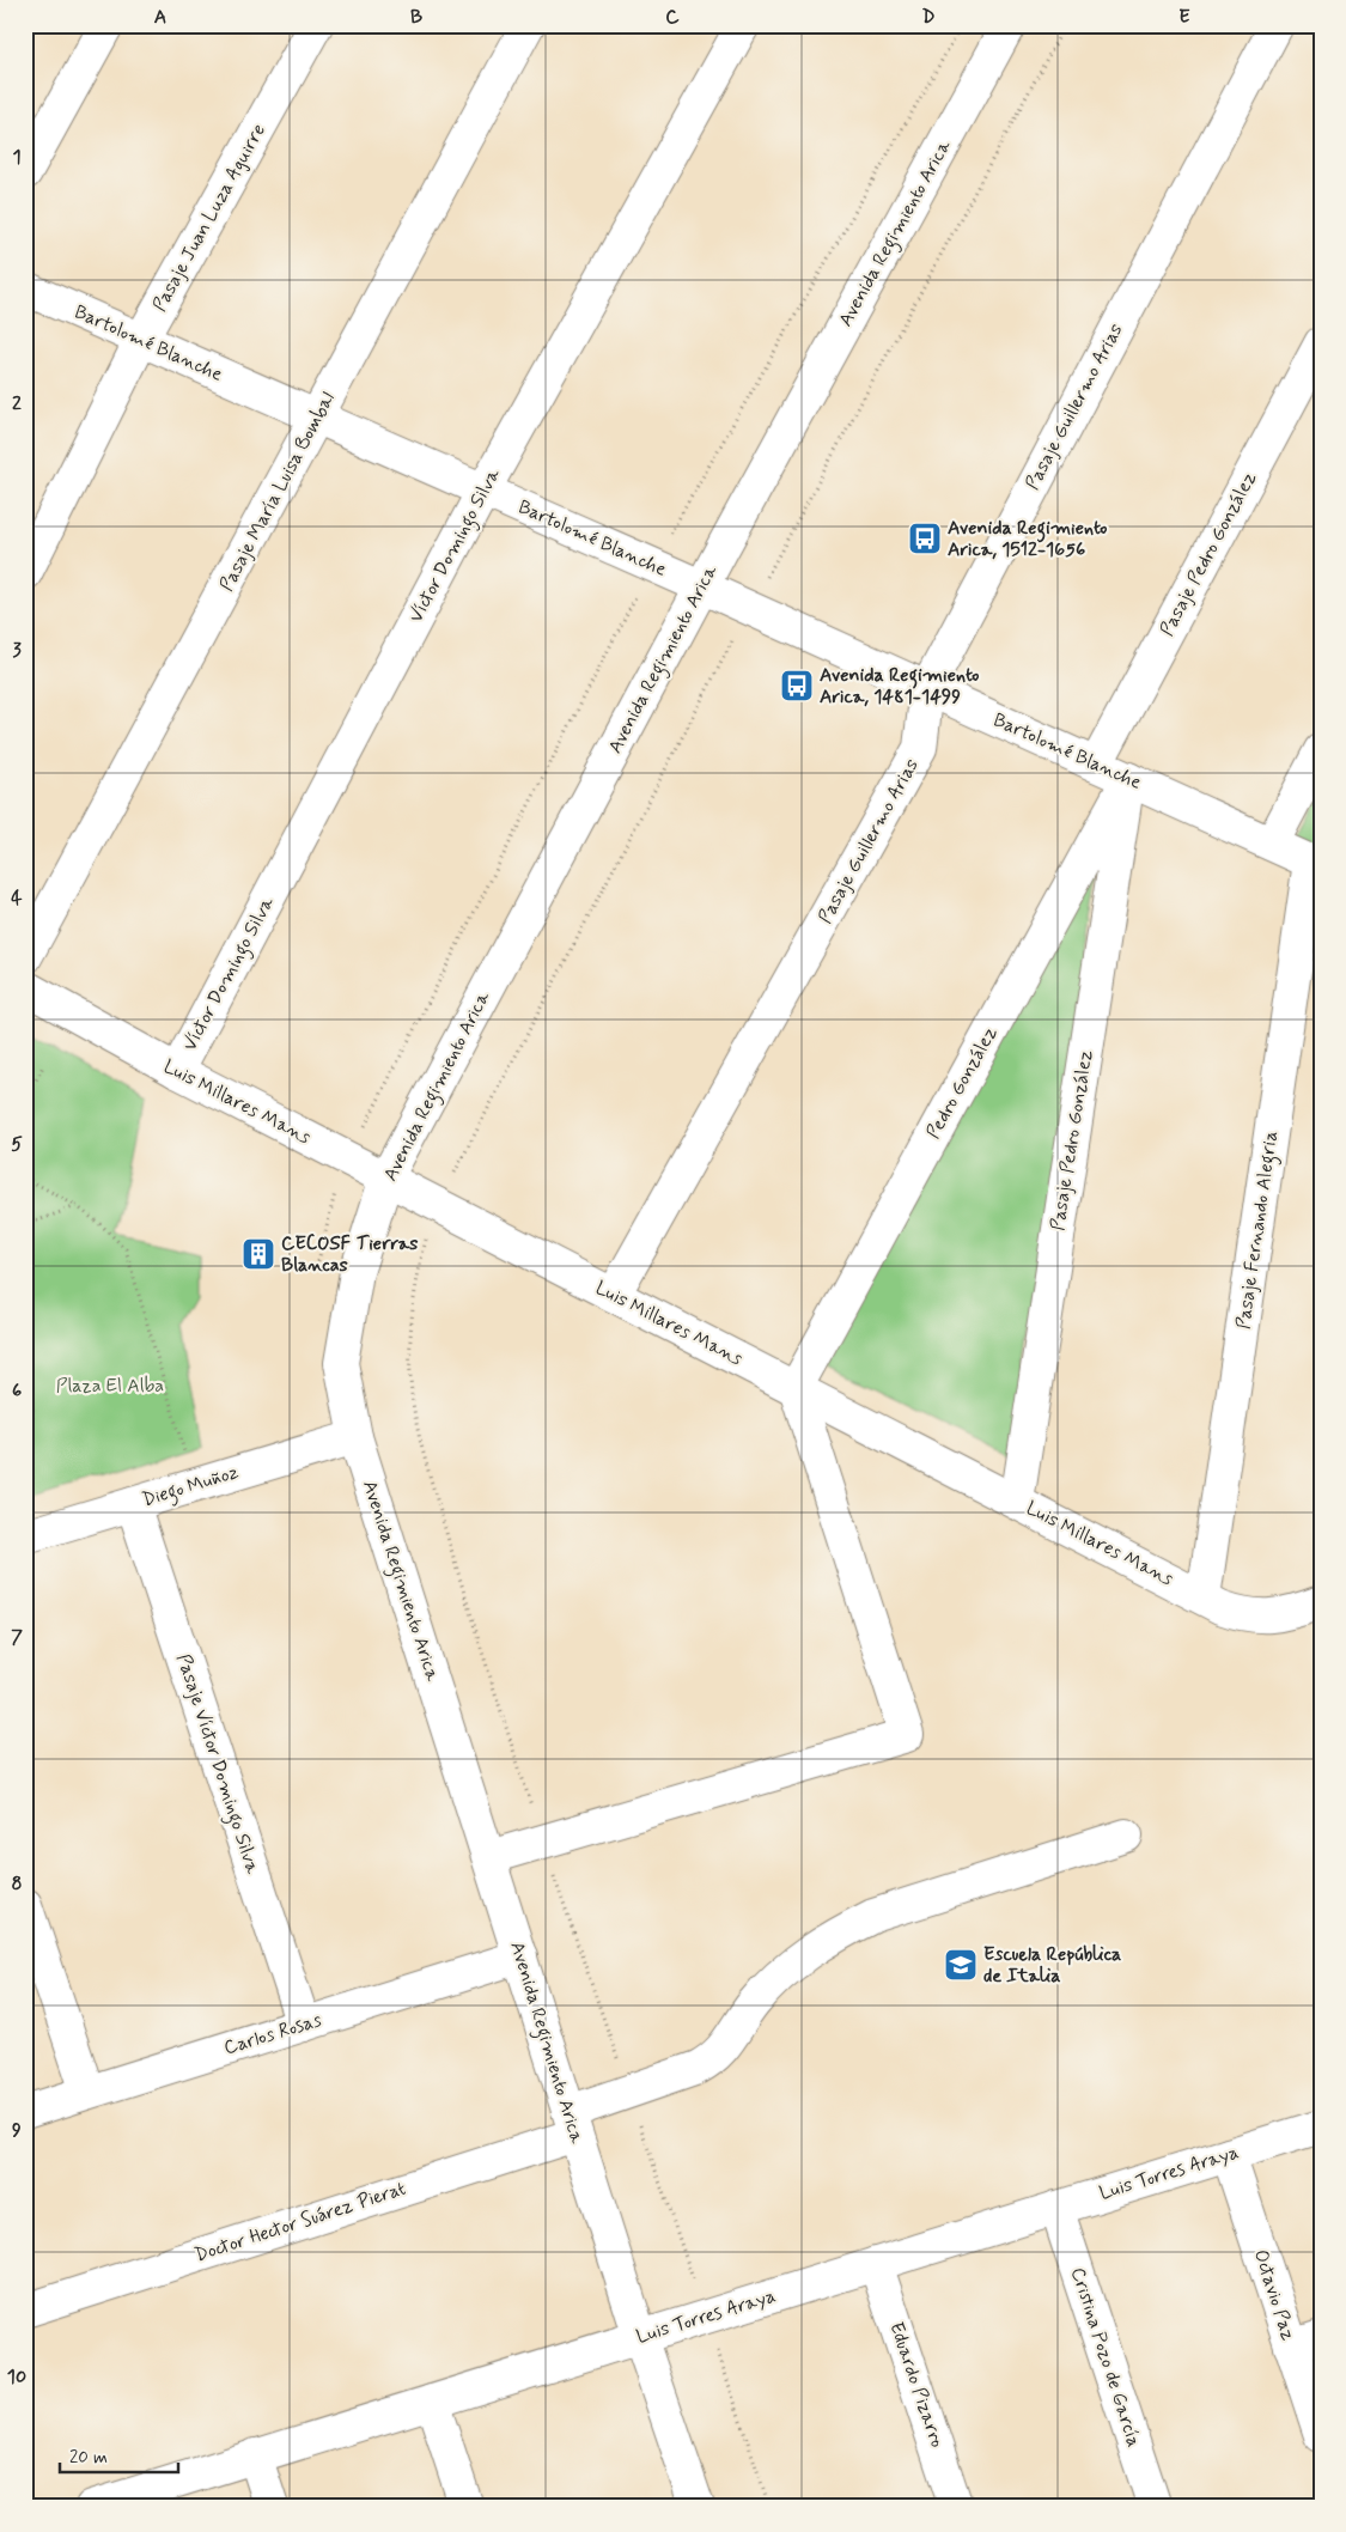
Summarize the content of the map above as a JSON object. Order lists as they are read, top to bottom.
{
  "streets": {
    "street": [
      "Pasaje Juan Luza Aguirre",
      "Avenida Regimiento Arica",
      "Bartolomé Blanche",
      "Pasaje Guillermo Arias",
      "Pasaje María Luisa Bombal",
      "Víctor Domingo Silva",
      "Pasaje Pedro González",
      "Pedro González",
      "Luis Millares Mans",
      "Pasaje Fernando Alegria",
      "Diego Muñoz",
      "Pasaje Víctor Domingo Silva",
      "Carlos Rosas",
      "Luis Torres Araya",
      "Doctor Hector Suárez Pierat",
      "Octavio Paz",
      "Cristina Pozo de García",
      "Eduardo Pizarro"
    ]
  },
  "crossings": [
    ["Pasaje Juan Luza Aguirre", "Bartolomé Blanche"],
    ["Avenida Regimiento Arica", "Bartolomé Blanche"],
    ["Avenida Regimiento Arica", "Luis Millares Mans"],
    ["Avenida Regimiento Arica", "Diego Muñoz"],
    ["Avenida Regimiento Arica", "Carlos Rosas"],
    ["Avenida Regimiento Arica", "Luis Torres Araya"],
    ["Avenida Regimiento Arica", "Doctor Hector Suárez Pierat"],
    ["Bartolomé Blanche", "Pasaje Guillermo Arias"],
    ["Bartolomé Blanche", "Pasaje María Luisa Bombal"],
    ["Bartolomé Blanche", "Víctor Domingo Silva"],
    ["Bartolomé Blanche", "Pasaje Pedro González"],
    ["Bartolomé Blanche", "Pedro González"],
    ["Bartolomé Blanche", "Pasaje Fernando Alegria"],
    ["Pasaje Guillermo Arias", "Luis Millares Mans"],
    ["Víctor Domingo Silva", "Luis Millares Mans"],
    ["Pasaje Pedro González", "Pedro González"],
    ["Pasaje Pedro González", "Luis Millares Mans"],
    ["Pedro González", "Luis Millares Mans"],
    ["Luis Millares Mans", "Pasaje Fernando Alegria"],
    ["Diego Muñoz", "Pasaje Víctor Domingo Silva"],
    ["Pasaje Víctor Domingo Silva", "Carlos Rosas"],
    ["Luis Torres Araya", "Octavio Paz"],
    ["Luis Torres Araya", "Cristina Pozo de García"],
    ["Luis Torres Araya", "Eduardo Pizarro"]
  ],
  "parks": ["Plaza El Alba"],
  "places": {
    "bus stop": ["Avenida Regimiento Arica, 1512-1656", "Avenida Regimiento Arica, 1481-1499"],
    "building": ["CECOSF Tierras Blancas"],
    "school or university": ["Escuela República de Italia"]
  },
  "scale_bar": "20 m",
  "grid": {
    "columns": [
      "A",
      "B",
      "C",
      "D",
      "E"
    ],
    "rows": [
      "1",
      "2",
      "3",
      "4",
      "5",
      "6",
      "7",
      "8",
      "9",
      "10"
    ]
  }
}
